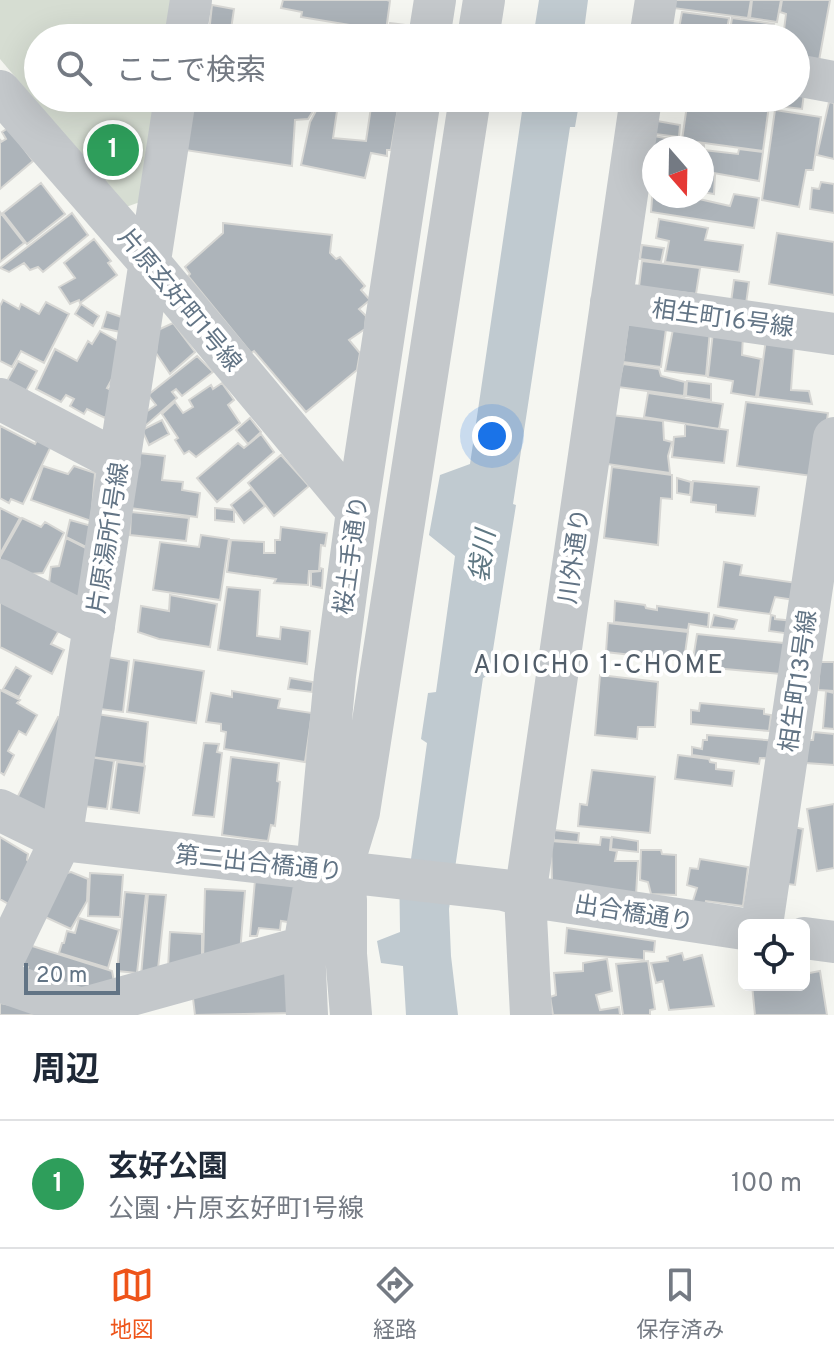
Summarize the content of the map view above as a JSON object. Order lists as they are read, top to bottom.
{
  "streets": {
    "street": [
      "片原玄好町1号線",
      "相生町16号線",
      "片原湯所1号線",
      "桜土手通り",
      "川外通り",
      "相生町13号線",
      "第二出合橋通り",
      "出合橋通り"
    ]
  },
  "crossings": [
    ["片原玄好町1号線", "片原湯所1号線"],
    ["片原玄好町1号線", "桜土手通り"],
    ["相生町16号線", "川外通り"],
    ["片原湯所1号線", "第二出合橋通り"],
    ["桜土手通り", "第二出合橋通り"],
    ["川外通り", "第二出合橋通り"],
    ["川外通り", "出合橋通り"],
    ["第二出合橋通り", "出合橋通り"]
  ],
  "districts": ["AIOICHO 1-CHOME"],
  "water": ["袋川"],
  "scale_bar": "20 m",
  "north": "bottom",
  "page": {
    "search": "ここで検索",
    "pins": "1",
    "scale": "20 m",
    "heading": "周辺",
    "list": [
      {
        "mark": "1",
        "name": "玄好公園",
        "note": "公園 · 片原玄好町1号線",
        "value": "100 m"
      }
    ],
    "nav": ["地図", "経路", "保存済み"]
  }
}
